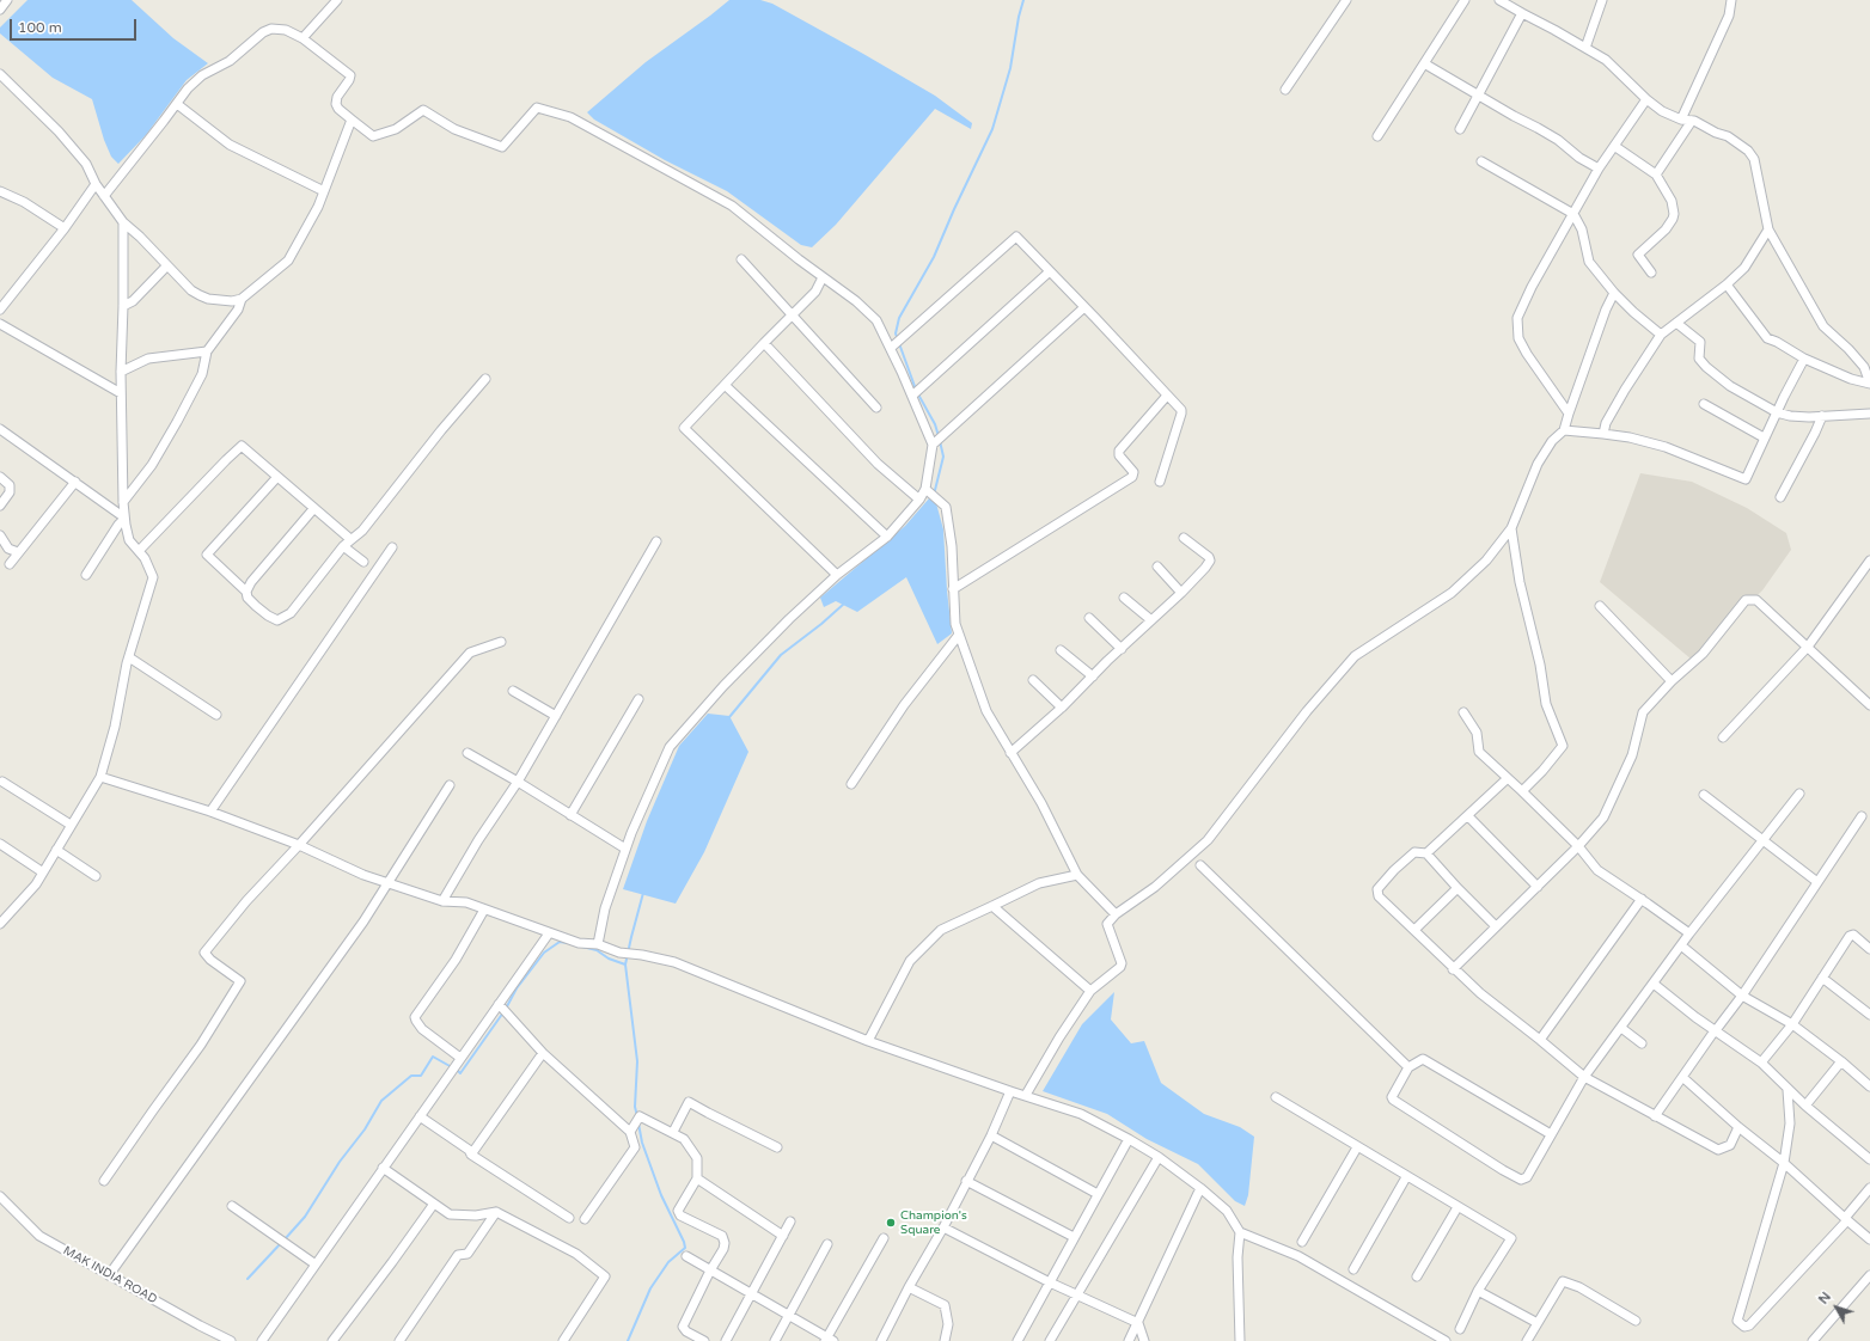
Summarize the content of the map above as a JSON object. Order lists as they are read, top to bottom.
{
  "streets": {
    "street": ["MAK INDIA ROAD"]
  },
  "places": ["Champion's Square"],
  "scale_bar": "100 m",
  "north": "top left"
}
